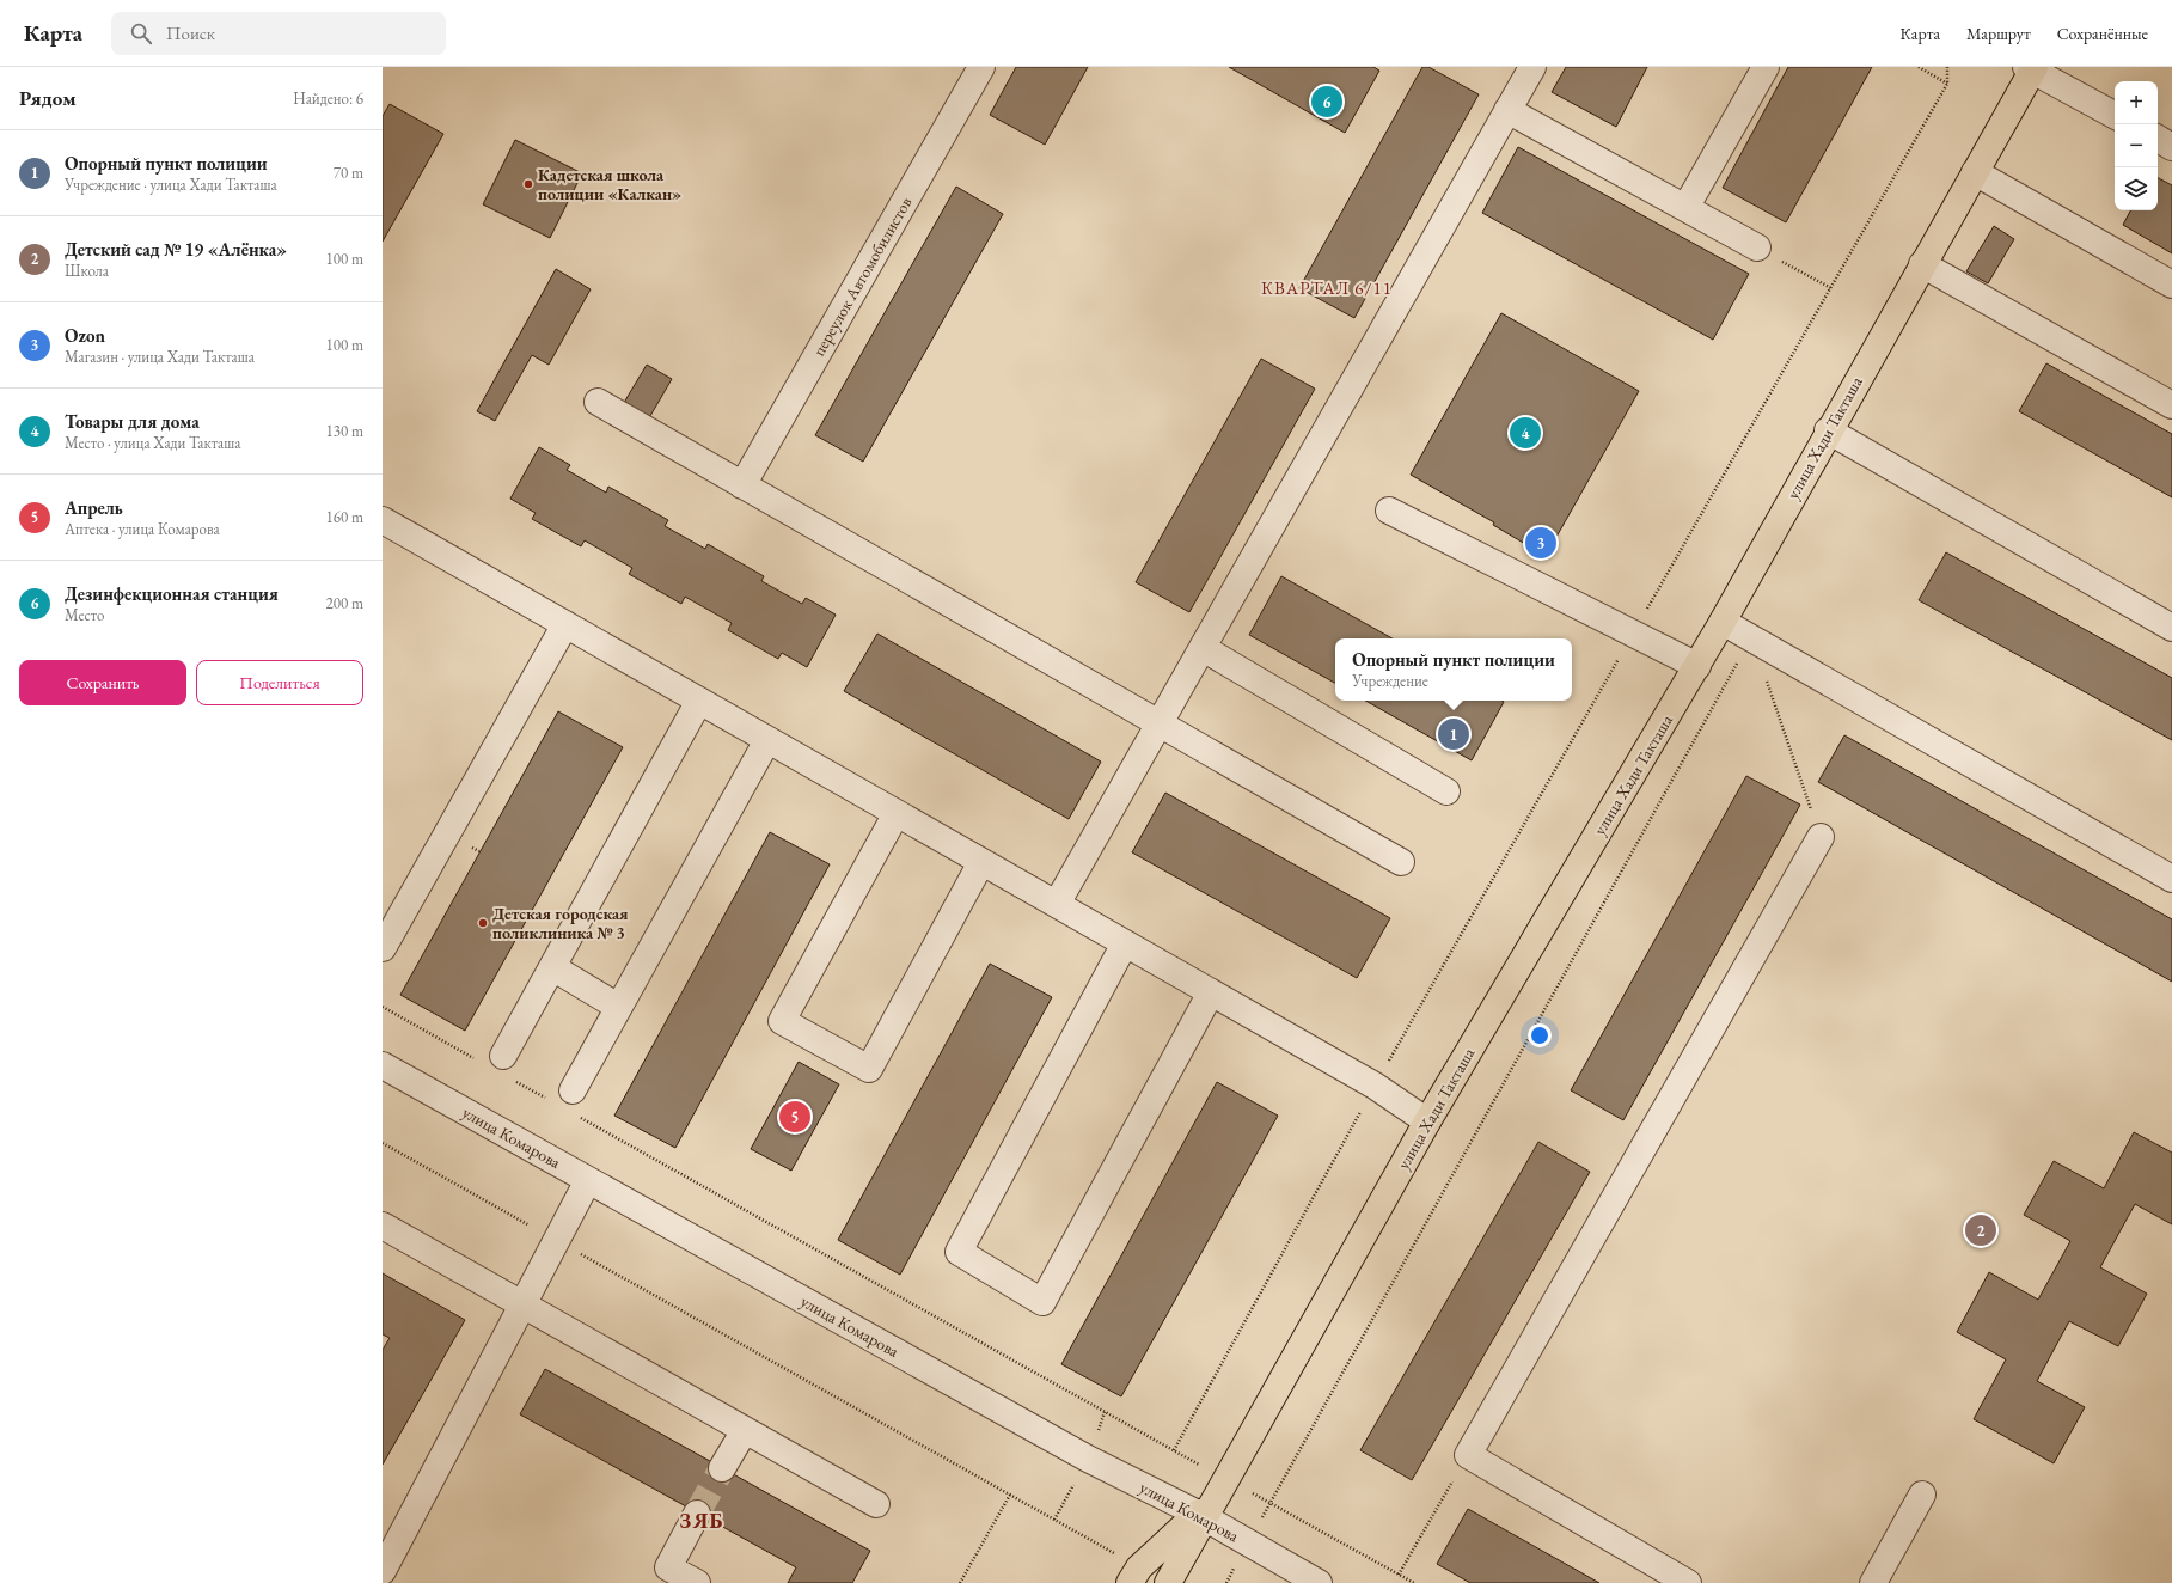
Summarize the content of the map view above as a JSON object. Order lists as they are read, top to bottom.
{
  "streets": {
    "main road": ["улица Хади Такташа"],
    "street": ["переулок Автомобилистов", "улица Комарова"]
  },
  "crossings": [
    ["улица Хади Такташа", "улица Комарова"]
  ],
  "districts": ["КВАРТАЛ 6/11", "ЗЯБ"],
  "places": ["Кадетская школа полиции «Калкан»", "Детская городская поликлиника № 3"],
  "page": {
    "header": "Карта",
    "search": "Поиск",
    "nav": ["Карта", "Маршрут", "Сохранённые"],
    "heading": ["Рядом", "Найдено: 6"],
    "map_buttons": ["+", "−"],
    "pins": [
      "6",
      "4",
      "3",
      "1",
      "5",
      "2"
    ],
    "list": [
      {
        "mark": "1",
        "name": "Опорный пункт полиции",
        "note": "Учреждение · улица Хади Такташа",
        "value": "70 m"
      },
      {
        "mark": "2",
        "name": "Детский сад № 19 «Алёнка»",
        "note": "Школа",
        "value": "100 m"
      },
      {
        "mark": "3",
        "name": "Ozon",
        "note": "Магазин · улица Хади Такташа",
        "value": "100 m"
      },
      {
        "mark": "4",
        "name": "Товары для дома",
        "note": "Место · улица Хади Такташа",
        "value": "130 m"
      },
      {
        "mark": "5",
        "name": "Апрель",
        "note": "Аптека · улица Комарова",
        "value": "160 m"
      },
      {
        "mark": "6",
        "name": "Дезинфекционная станция",
        "note": "Место",
        "value": "200 m"
      }
    ],
    "popup": ["Опорный пункт полиции", "Учреждение"],
    "buttons": ["Сохранить", "Поделиться"]
  }
}
